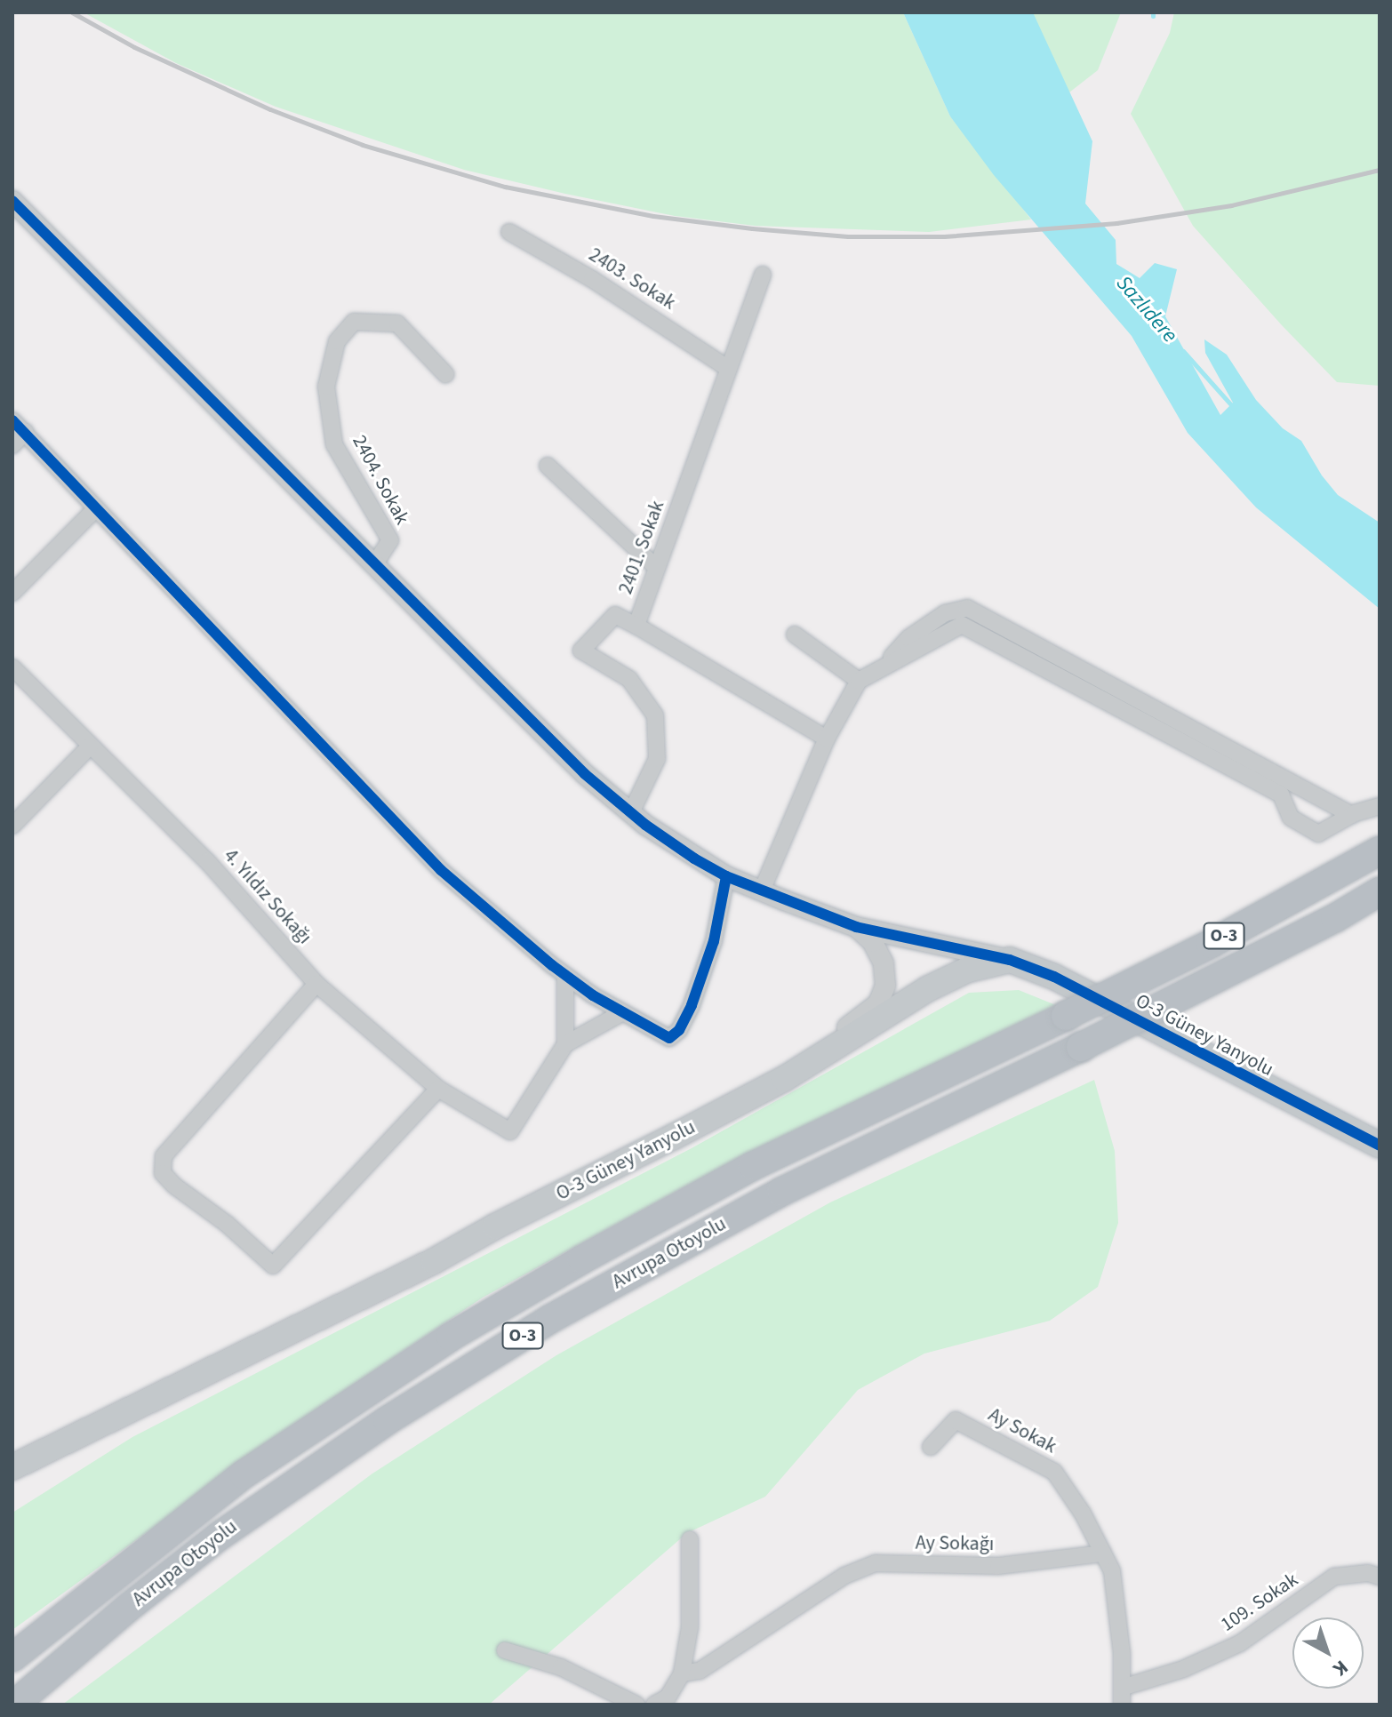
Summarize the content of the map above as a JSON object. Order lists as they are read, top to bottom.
{
  "streets": {
    "highway": ["O-3", "Avrupa Otoyolu"],
    "main road": ["O-3 Güney Yanyolu"],
    "street": [
      "2403. Sokak",
      "2404. Sokak",
      "2401. Sokak",
      "4. Yıldız Sokağı",
      "Ay Sokak",
      "Ay Sokağı",
      "109. Sokak"
    ]
  },
  "crossings": [
    ["2403. Sokak", "2401. Sokak"],
    ["Ay Sokak", "Ay Sokağı"]
  ],
  "water": ["Sazlıdere"],
  "north": "bottom right"
}
